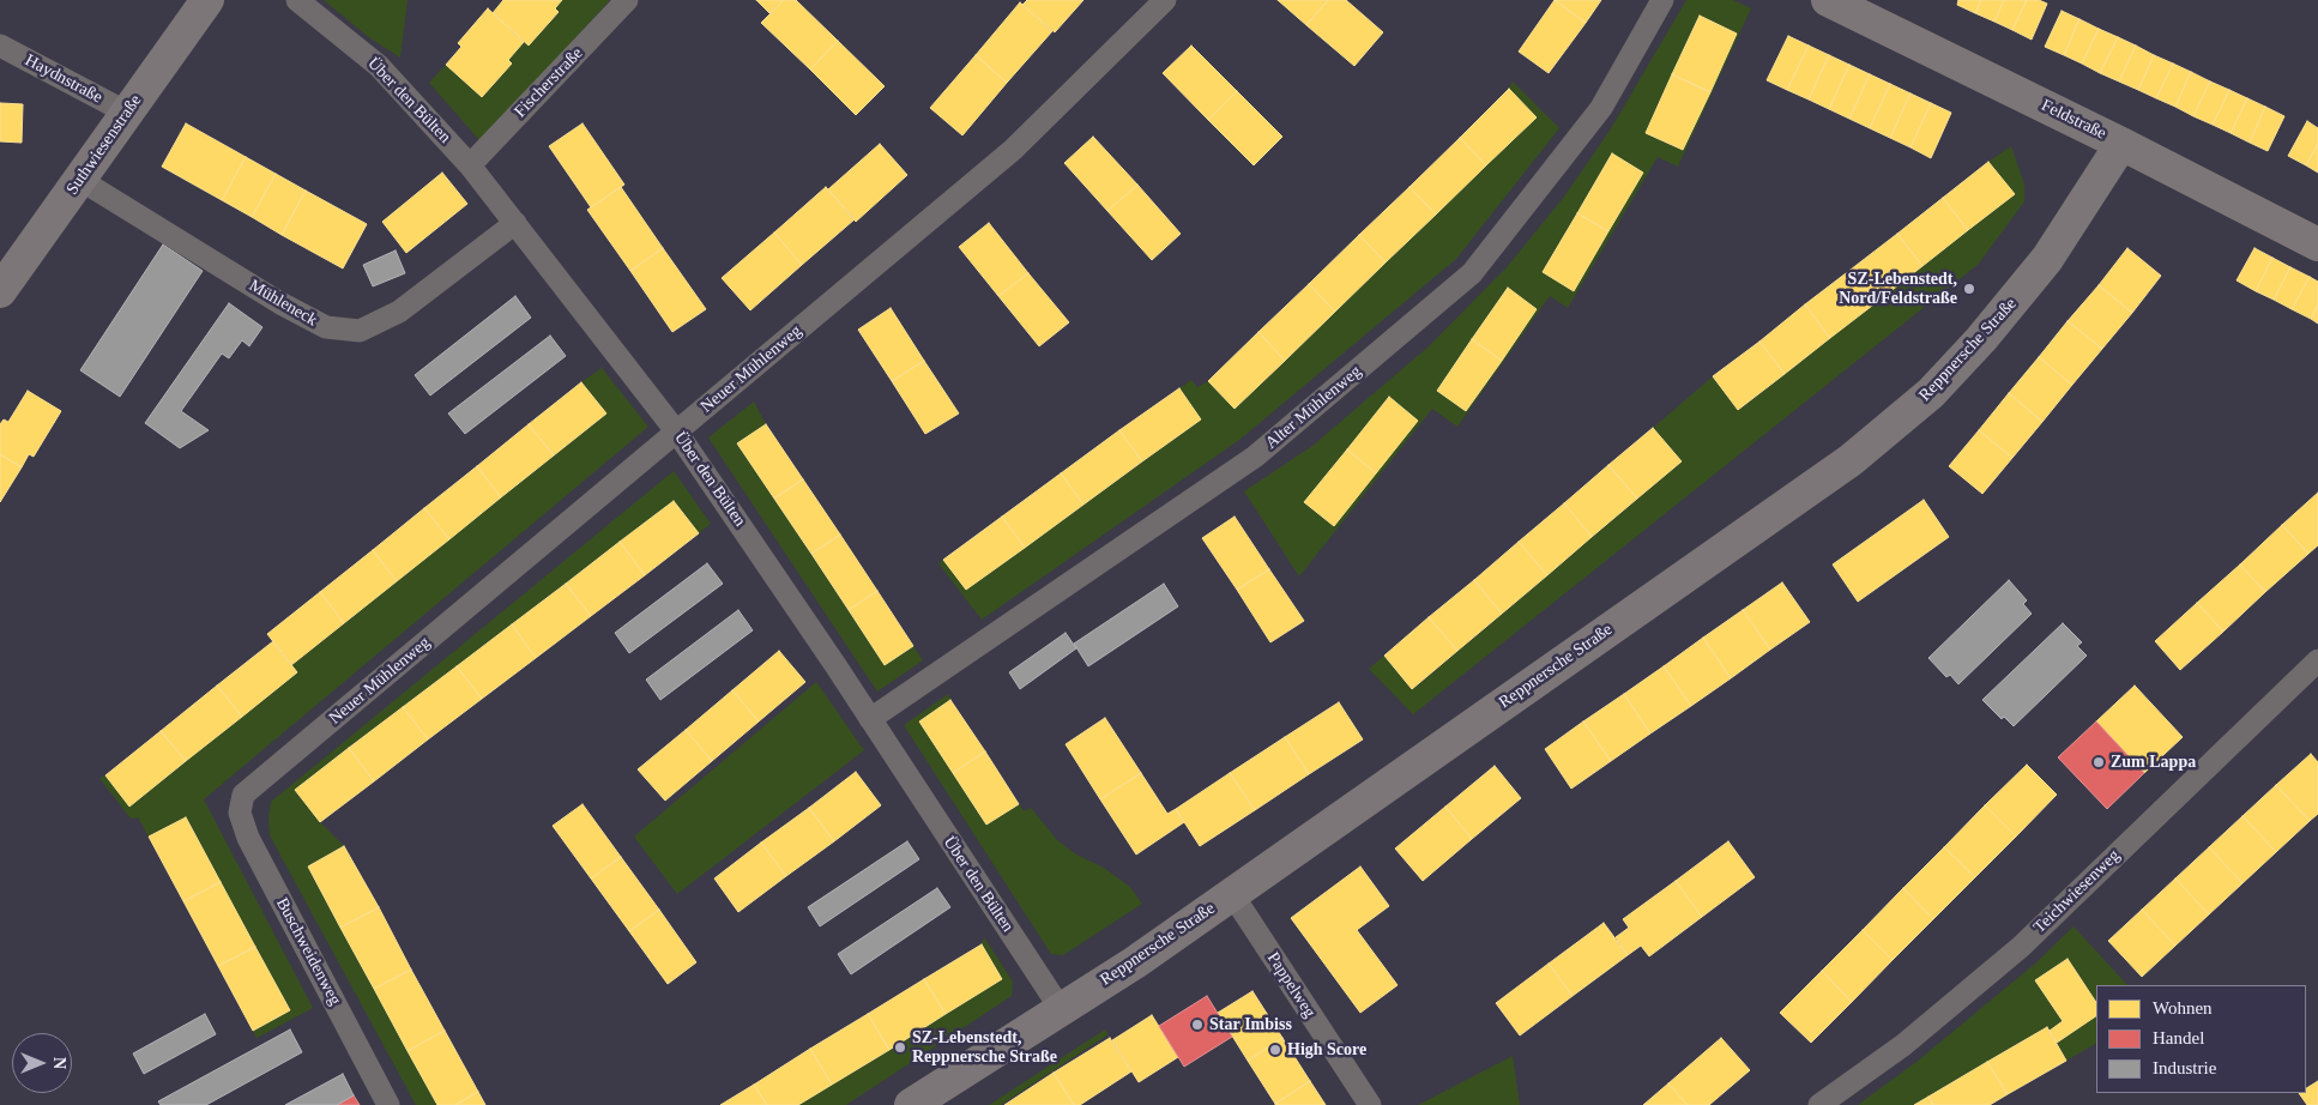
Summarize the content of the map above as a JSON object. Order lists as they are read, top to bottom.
{
  "streets": {
    "street": [
      "Haydnstraße",
      "Fischerstraße",
      "Über den Bülten",
      "Feldstraße",
      "Suthwiesenstraße",
      "Mühleneck",
      "Reppnersche Straße",
      "Neuer Mühlenweg",
      "Alter Mühlenweg",
      "Teichwiesenweg",
      "Buschweidenweg",
      "Pappelweg"
    ]
  },
  "crossings": [
    ["Haydnstraße", "Suthwiesenstraße"],
    ["Fischerstraße", "Über den Bülten"],
    ["Über den Bülten", "Mühleneck"],
    ["Über den Bülten", "Reppnersche Straße"],
    ["Über den Bülten", "Neuer Mühlenweg"],
    ["Über den Bülten", "Alter Mühlenweg"],
    ["Feldstraße", "Reppnersche Straße"],
    ["Suthwiesenstraße", "Mühleneck"],
    ["Reppnersche Straße", "Pappelweg"],
    ["Neuer Mühlenweg", "Buschweidenweg"]
  ],
  "places": [
    "SZ-Lebenstedt, Nord/Feldstraße",
    "Zum Lappa",
    "Star Imbiss",
    "SZ-Lebenstedt, Reppnersche Straße",
    "High Score"
  ],
  "legend": ["Wohnen", "Handel", "Industrie"],
  "north": "right"
}
